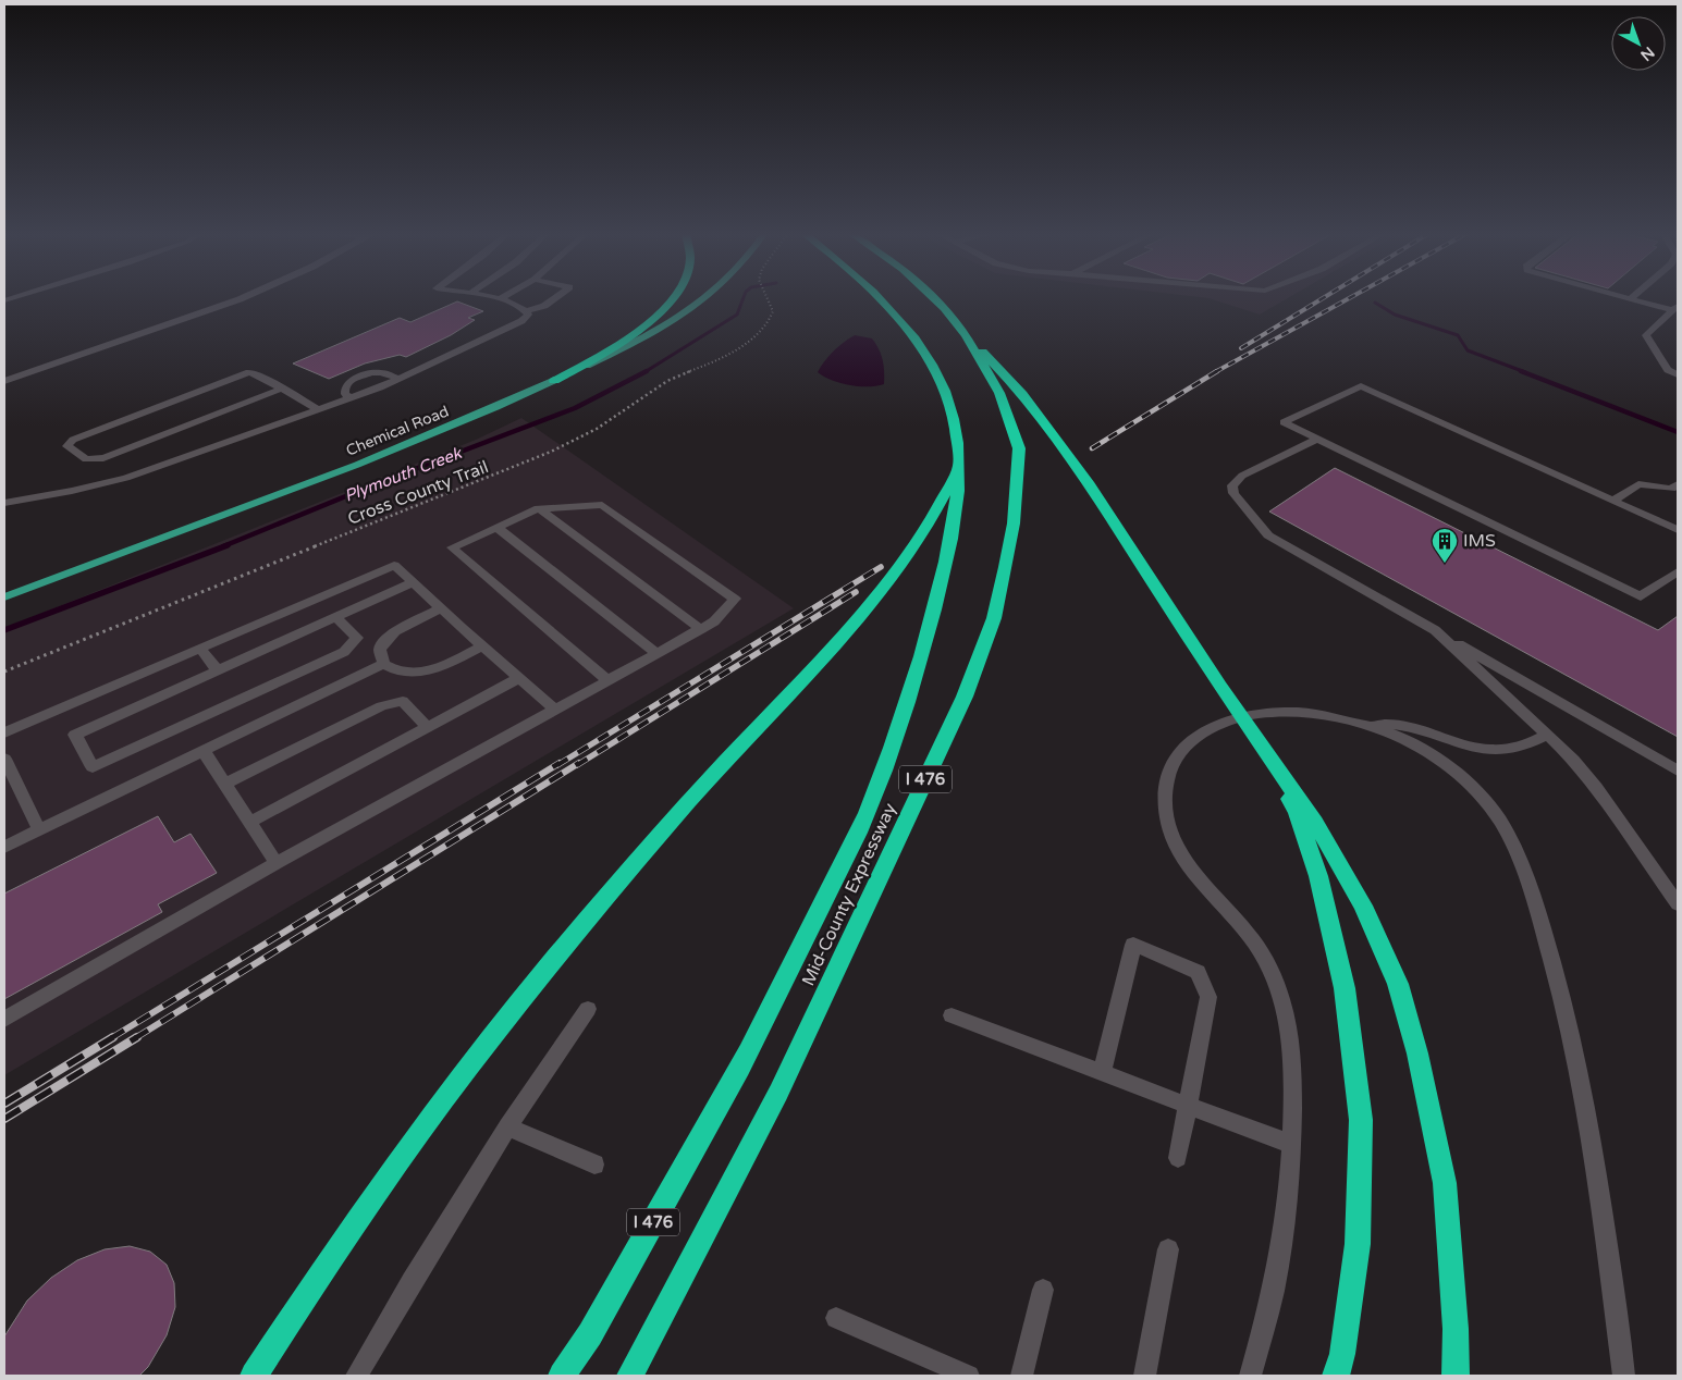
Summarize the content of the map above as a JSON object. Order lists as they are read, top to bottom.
{
  "streets": {
    "highway": ["I 476", "Mid-County Expressway"],
    "main road": ["Chemical Road"],
    "path": ["Cross County Trail"]
  },
  "water": ["Plymouth Creek"],
  "places": {
    "building": ["IMS"]
  },
  "north": "bottom right"
}
